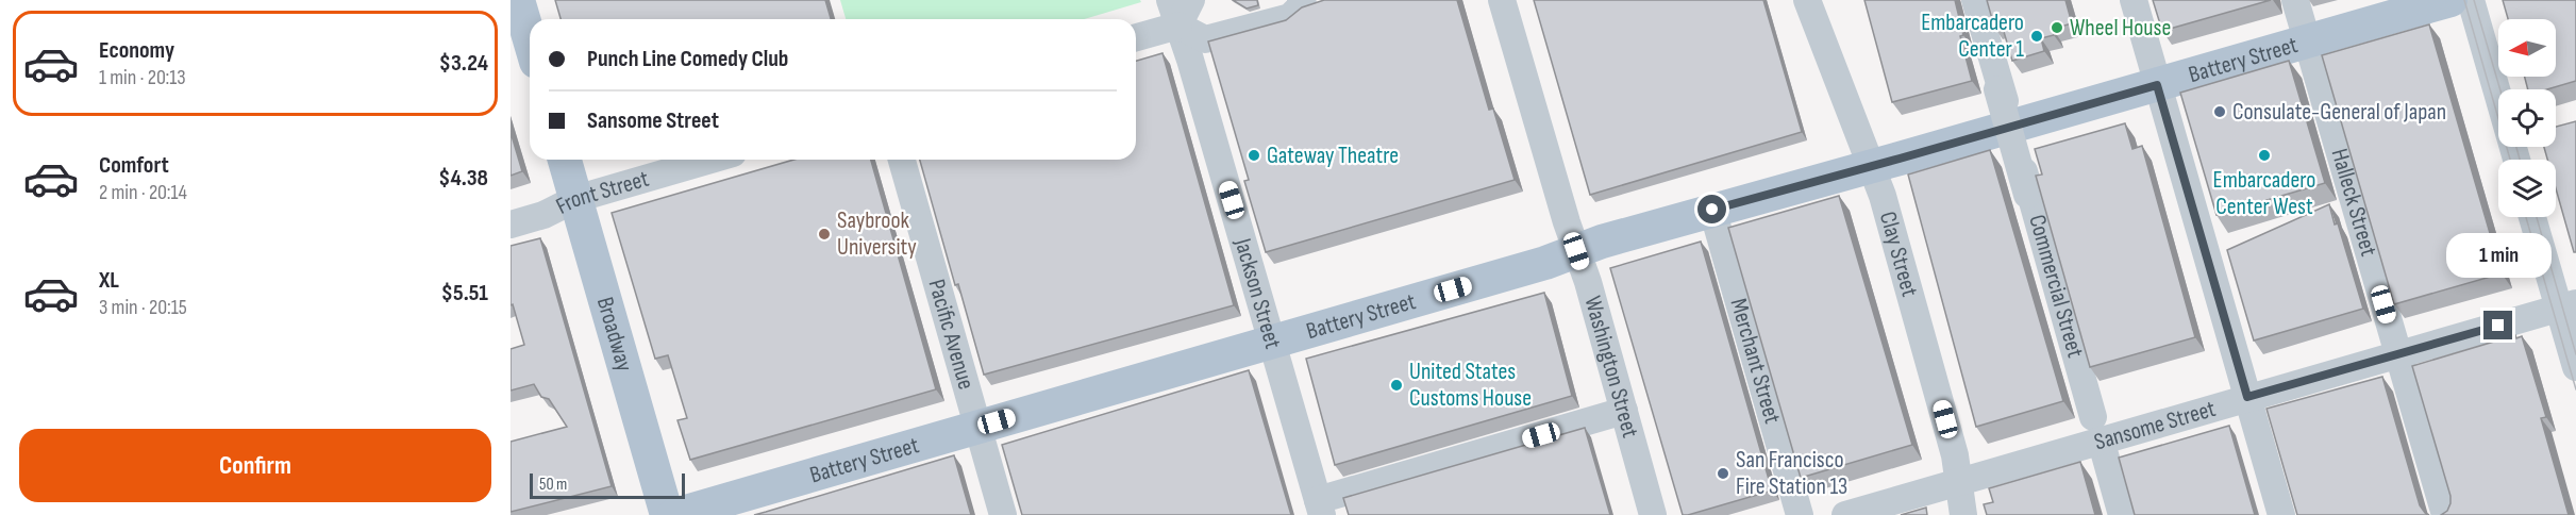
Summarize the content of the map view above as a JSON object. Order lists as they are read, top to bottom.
{
  "streets": {
    "main road": ["Battery Street", "Broadway"],
    "street": [
      "Front Street",
      "Halleck Street",
      "Clay Street",
      "Commercial Street",
      "Jackson Street",
      "Pacific Avenue",
      "Merchant Street",
      "Washington Street",
      "Sansome Street"
    ]
  },
  "crossings": [
    ["Battery Street", "Halleck Street"],
    ["Battery Street", "Clay Street"],
    ["Battery Street", "Jackson Street"],
    ["Battery Street", "Pacific Avenue"],
    ["Battery Street", "Merchant Street"],
    ["Battery Street", "Washington Street"],
    ["Front Street", "Broadway"],
    ["Halleck Street", "Sansome Street"],
    ["Clay Street", "Sansome Street"],
    ["Commercial Street", "Sansome Street"]
  ],
  "places": [
    "Wheel House",
    "Embarcadero Center 1",
    "Consulate-General of Japan",
    "Gateway Theatre",
    "Embarcadero Center West",
    "Saybrook University",
    "United States Customs House",
    "San Francisco Fire Station 13"
  ],
  "scale_bar": "50 m",
  "north": "left",
  "page": {
    "list": [
      {
        "name": "Economy",
        "note": "1 min · 20:13",
        "value": "$3.24"
      },
      {
        "name": "Comfort",
        "note": "2 min · 20:14",
        "value": "$4.38"
      },
      {
        "name": "XL",
        "note": "3 min · 20:15",
        "value": "$5.51"
      }
    ],
    "banner": ["Punch Line Comedy Club", "Sansome Street"],
    "bubble": "1 min",
    "buttons": "Confirm",
    "scale": "50 m"
  }
}
